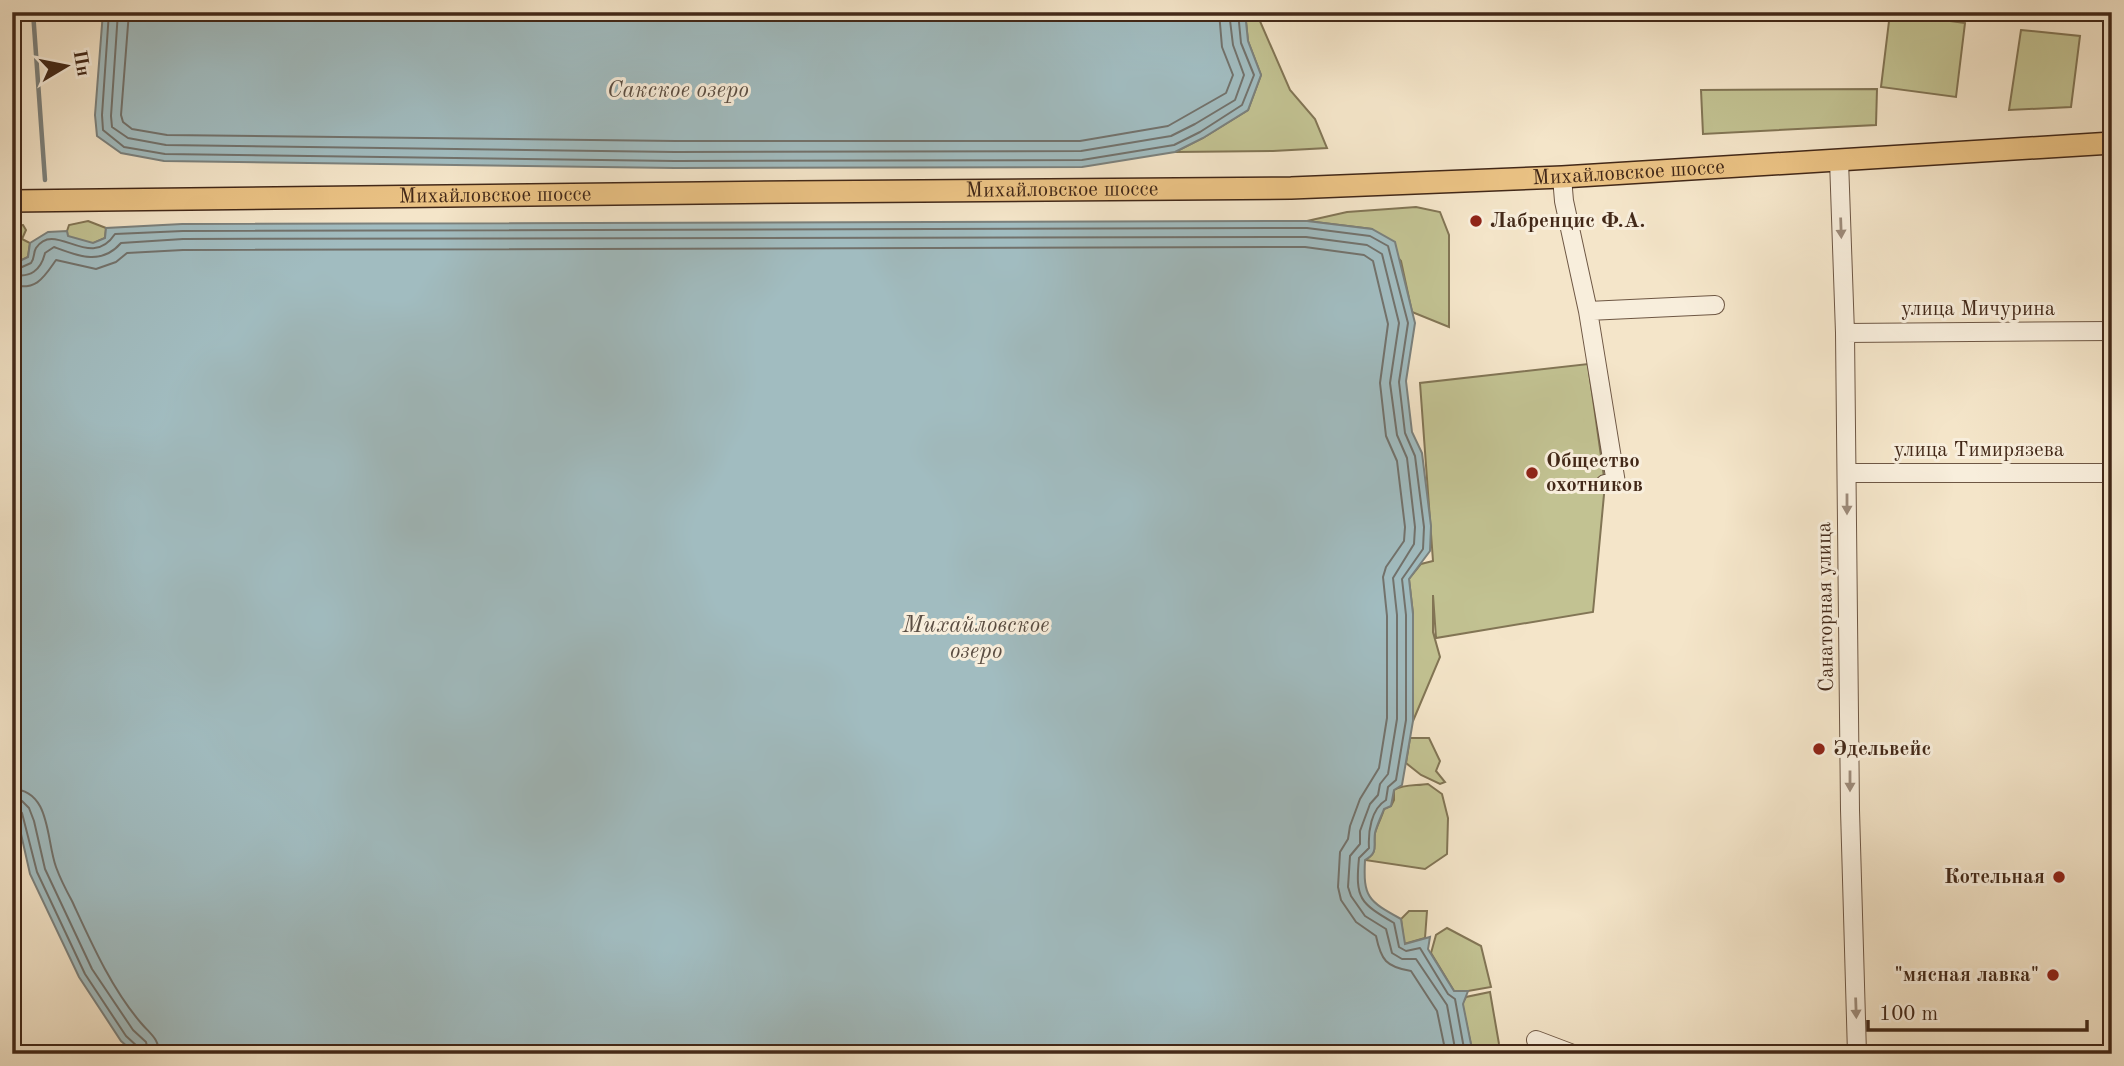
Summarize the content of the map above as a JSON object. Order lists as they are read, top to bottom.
{
  "streets": {
    "main road": ["Михайловское шоссе"],
    "street": ["улица Мичурина", "улица Тимирязева", "Санаторная улица"]
  },
  "crossings": [
    ["Михайловское шоссе", "Санаторная улица"],
    ["улица Мичурина", "Санаторная улица"],
    ["улица Тимирязева", "Санаторная улица"]
  ],
  "one_way": ["Санаторная улица"],
  "water": ["Сакское озеро", "Михайловское озеро"],
  "places": [
    "Лабренцис Ф.А.",
    "Общество охотников",
    "Эдельвейс",
    "Котельная",
    "\"мясная лавка\""
  ],
  "scale_bar": "100 m",
  "north": "right"
}
